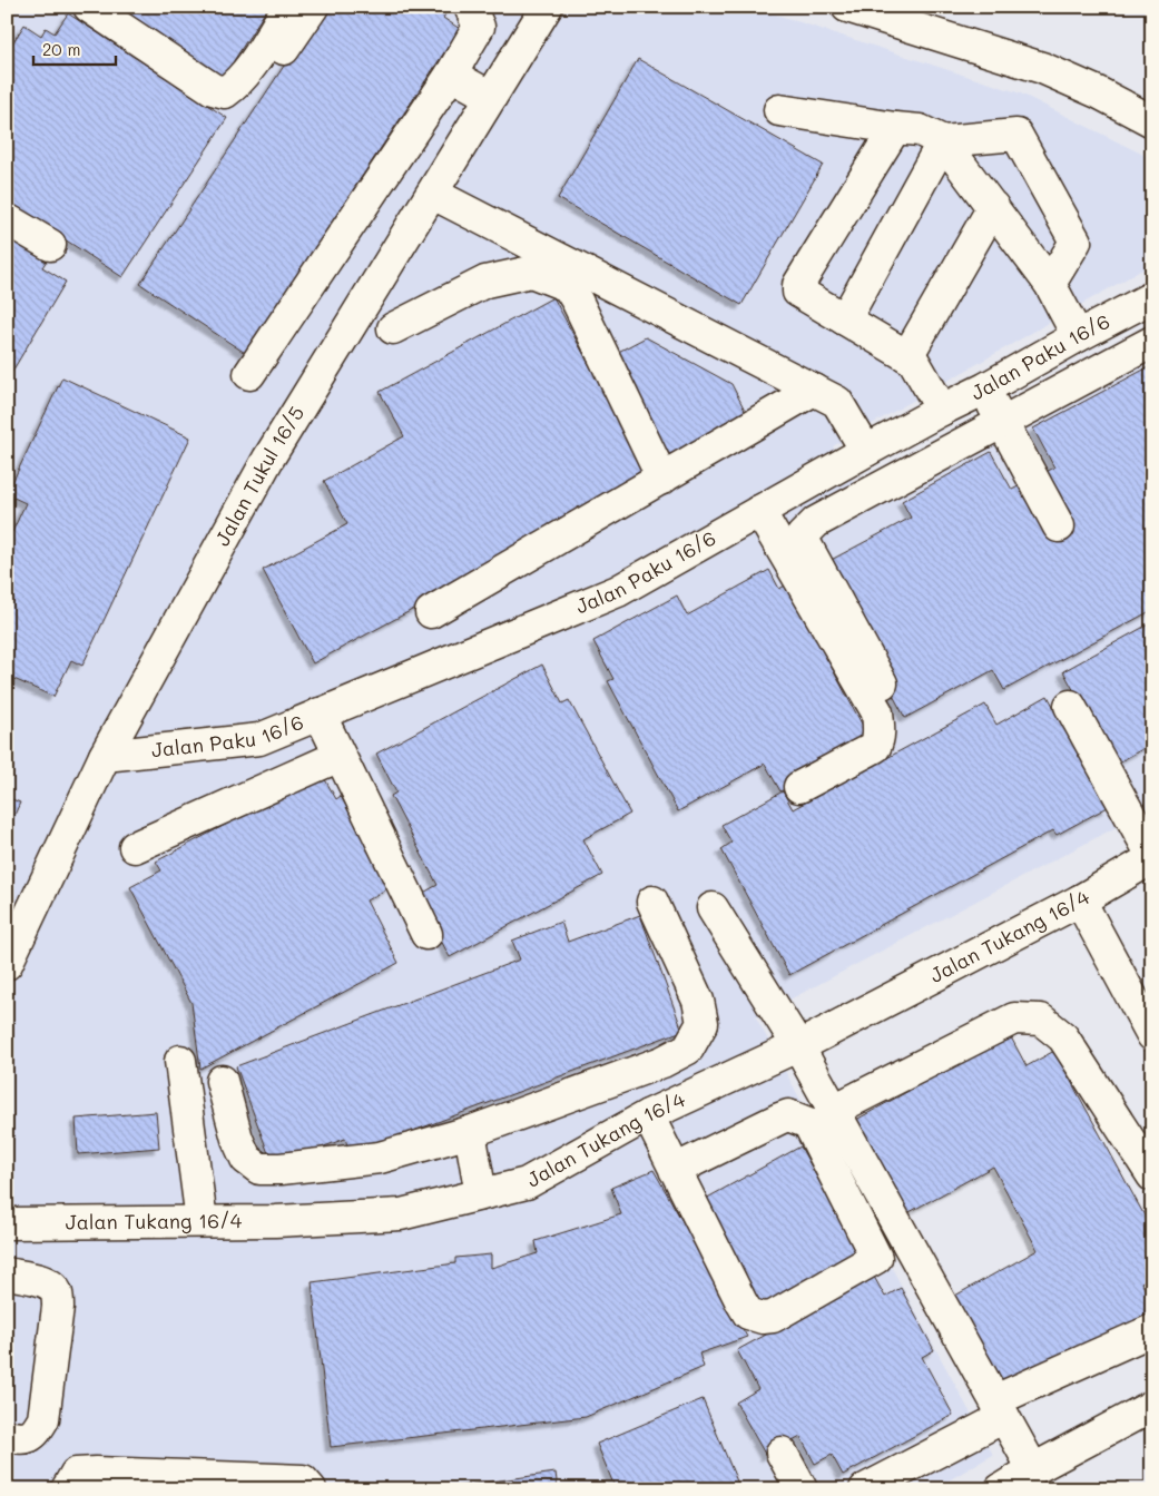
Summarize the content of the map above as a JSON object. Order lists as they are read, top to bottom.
{
  "streets": {
    "street": ["Jalan Paku 16/6", "Jalan Tukul 16/5", "Jalan Tukang 16/4"]
  },
  "crossings": [
    ["Jalan Paku 16/6", "Jalan Tukul 16/5"]
  ],
  "scale_bar": "20 m"
}
